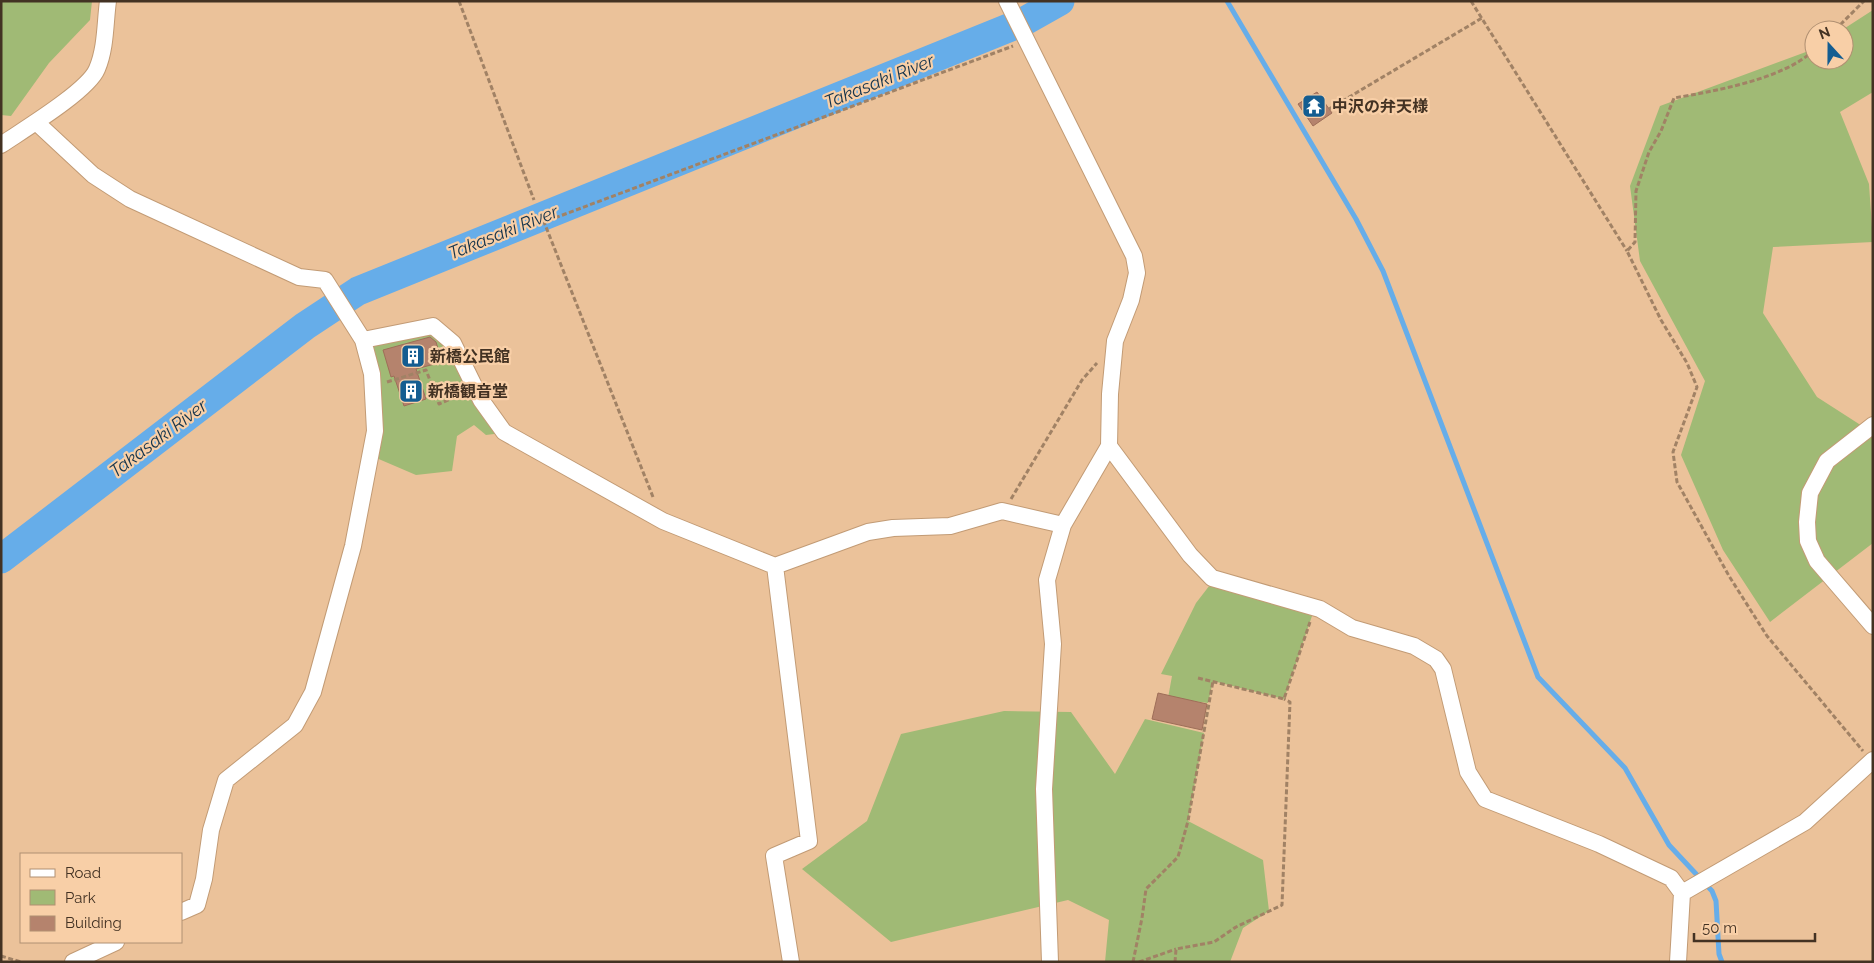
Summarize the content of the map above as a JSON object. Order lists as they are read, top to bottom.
{
  "water": ["Takasaki River"],
  "places": {
    "temple": ["中沢の弁天様"],
    "building": ["新橋公民館", "新橋観音堂"]
  },
  "legend": ["Road", "Park", "Building"],
  "scale_bar": "50 m",
  "north": "top"
}
